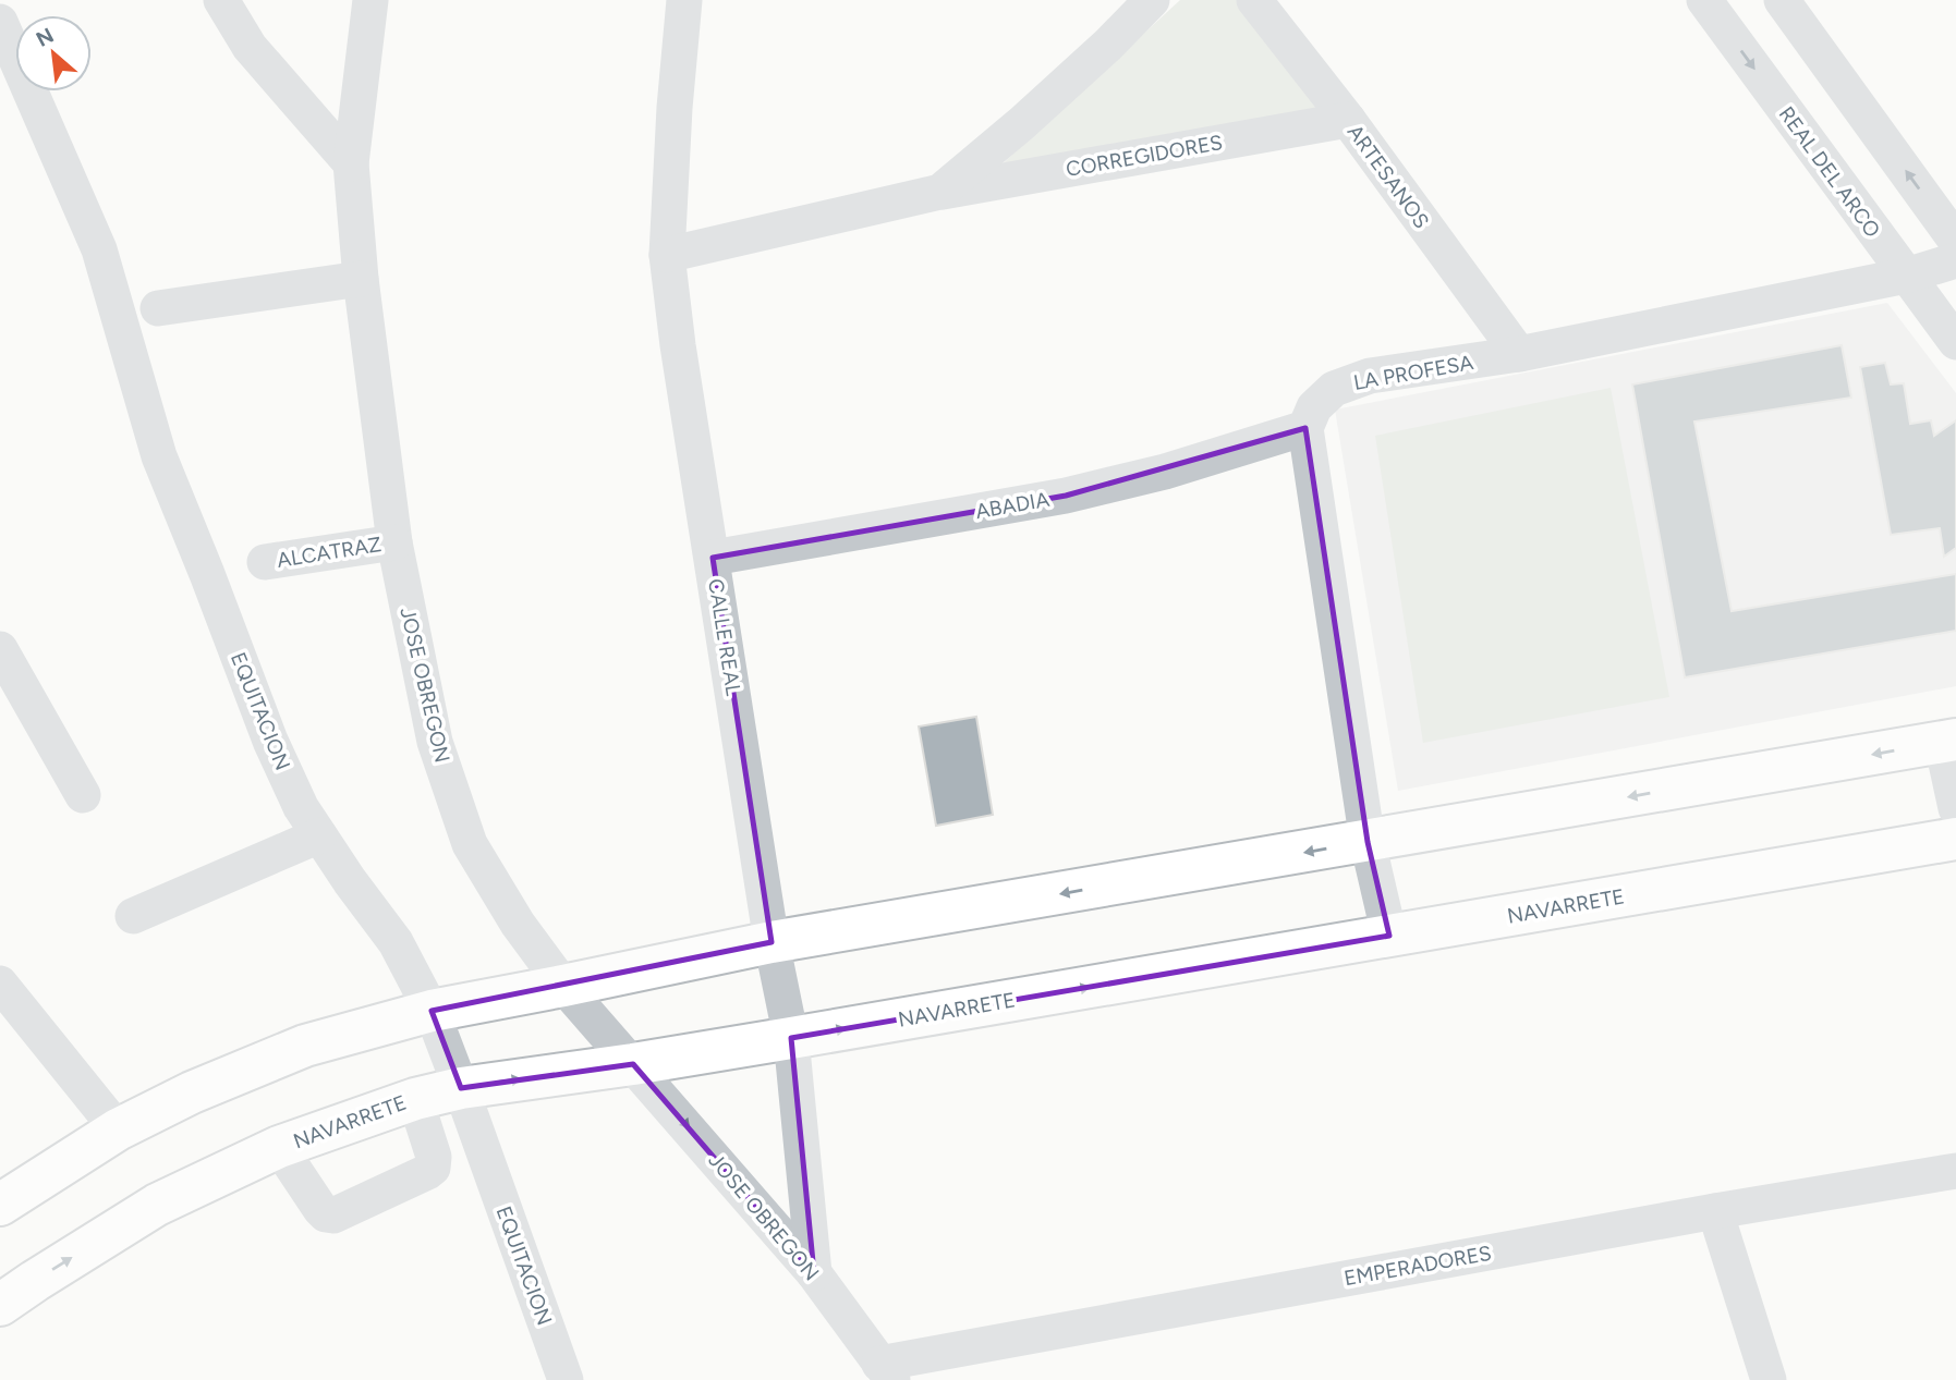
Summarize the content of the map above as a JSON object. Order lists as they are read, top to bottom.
{
  "streets": {
    "main road": ["NAVARRETE"],
    "street": [
      "CORREGIDORES",
      "REAL DEL ARCO",
      "ARTESANOS",
      "LA PROFESA",
      "ABADIA",
      "ALCATRAZ",
      "CALLE REAL",
      "JOSE OBREGON",
      "EQUITACION",
      "EMPERADORES"
    ]
  },
  "crossings": [
    ["CORREGIDORES", "ARTESANOS"],
    ["CORREGIDORES", "CALLE REAL"],
    ["REAL DEL ARCO", "LA PROFESA"],
    ["ARTESANOS", "LA PROFESA"],
    ["LA PROFESA", "ABADIA"],
    ["ABADIA", "CALLE REAL"],
    ["ALCATRAZ", "JOSE OBREGON"],
    ["CALLE REAL", "JOSE OBREGON"],
    ["CALLE REAL", "NAVARRETE"],
    ["JOSE OBREGON", "NAVARRETE"],
    ["JOSE OBREGON", "EMPERADORES"],
    ["EQUITACION", "NAVARRETE"]
  ],
  "north": "top left"
}
